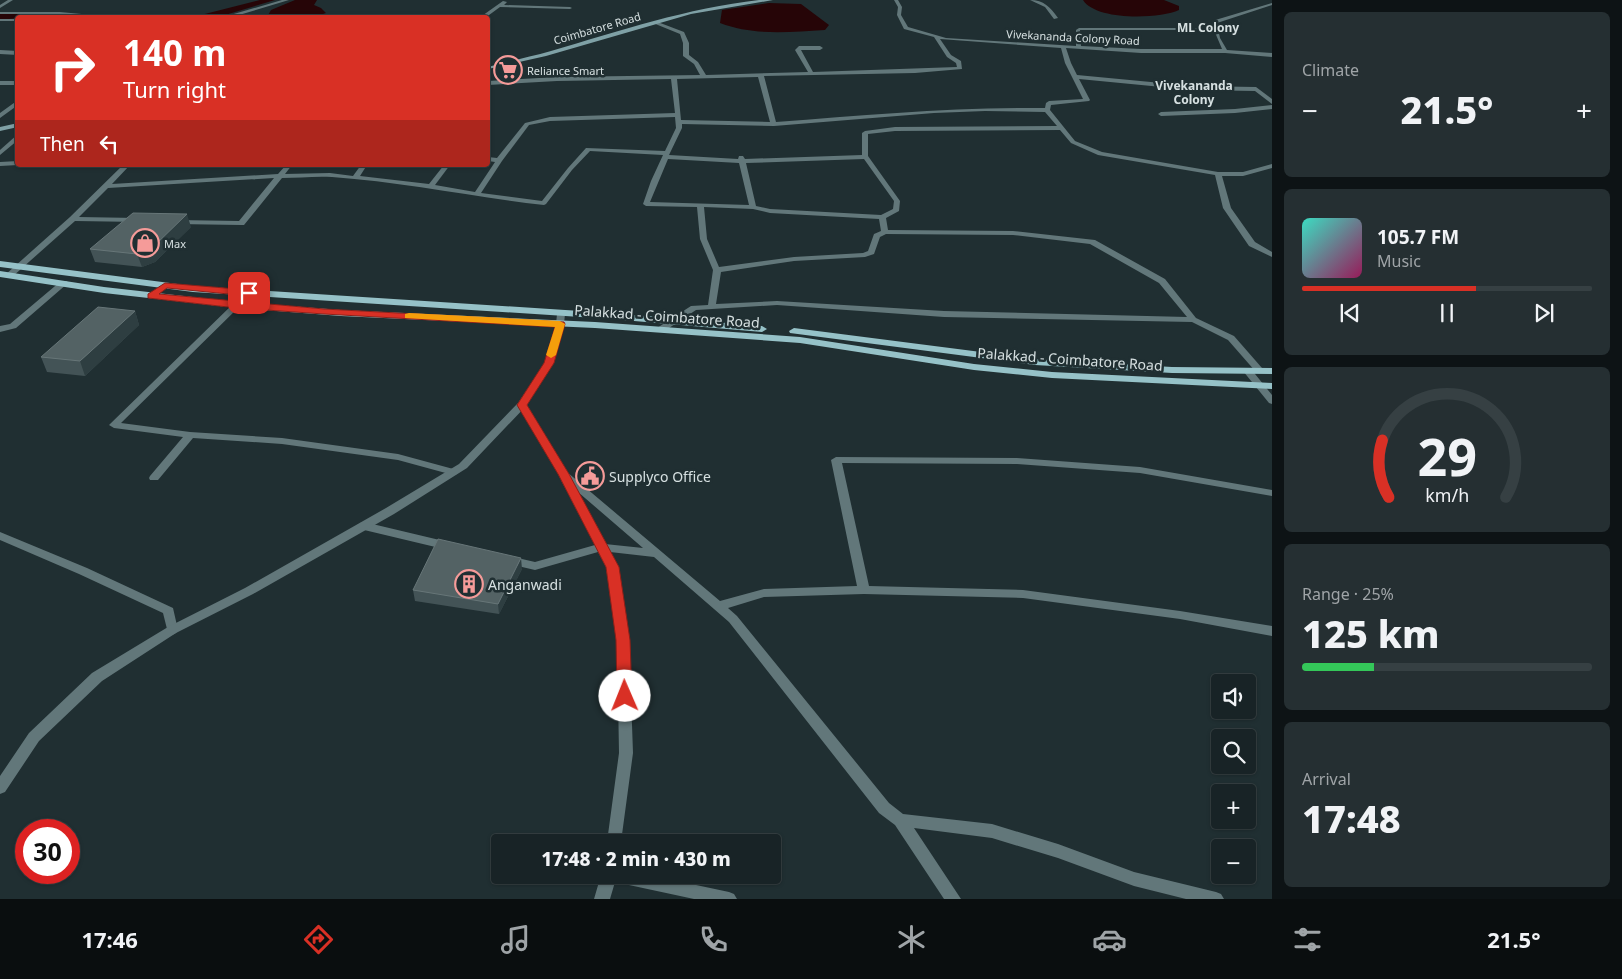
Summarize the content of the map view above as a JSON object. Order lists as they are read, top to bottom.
{
  "streets": {
    "main road": ["Coimbatore Road", "Palakkad - Coimbatore Road"],
    "street": ["Vivekananda Colony Road"]
  },
  "districts": ["ML Colony", "Vivekananda Colony"],
  "places": {
    "supermarket": ["Reliance Smart"],
    "shop": ["Max"],
    "public building": ["Supplyco Office"],
    "building": ["Anganwadi"]
  },
  "page": {
    "tile": [
      "Climate",
      ["Range · 25%", "125 km"],
      ["Arrival", "17:48"]
    ],
    "turn": ["140 m", "Turn right"],
    "heat": ["−", "21.5°", "+"],
    "then": "Then",
    "song": ["105.7 FM", "Music"],
    "map_buttons": ["+", "−"],
    "limit": "30",
    "trip": "17:48 · 2 min · 430 m",
    "tabs": ["17:46", "21.5°"],
    "gauge": ["29", "km/h"]
  }
}
